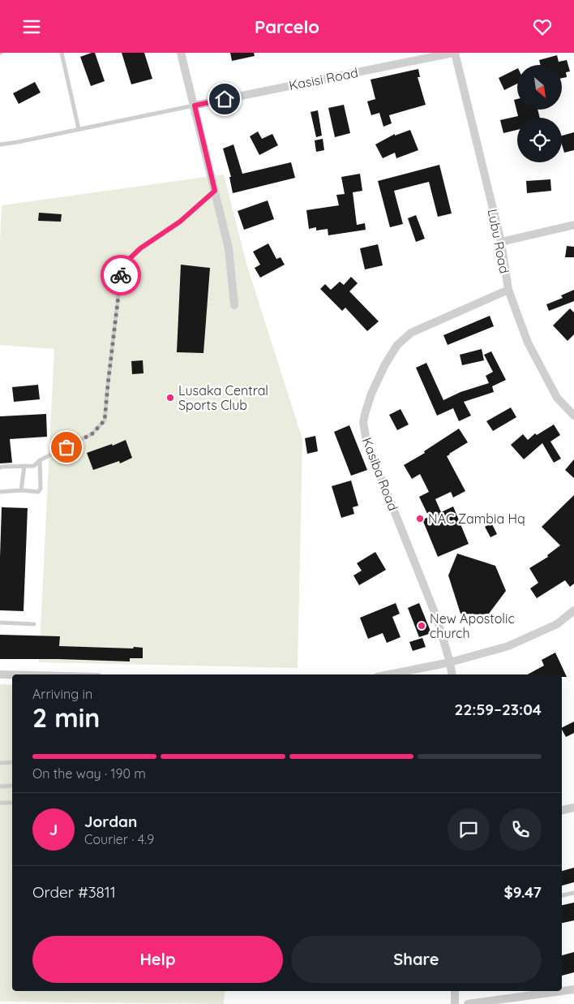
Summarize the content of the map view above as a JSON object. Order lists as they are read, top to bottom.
{
  "streets": {
    "street": ["Kasisi Road", "Lubu Road", "Kasiba Road"]
  },
  "crossings": [
    ["Kasisi Road", "Lubu Road"],
    ["Lubu Road", "Kasiba Road"]
  ],
  "places": ["Lusaka Central Sports Club", "NAC Zambia Hq", "New Apostolic church"],
  "north": "bottom right",
  "page": {
    "header": "Parcelo",
    "heading": ["2 min", "Arriving in", "22:59–23:04"],
    "panel": [
      "Jordan",
      "Courier · 4.9",
      "Order #3811",
      "$9.47"
    ],
    "bar": "On the way · 190 m",
    "round": "J",
    "buttons": ["Help", "Share"]
  }
}
